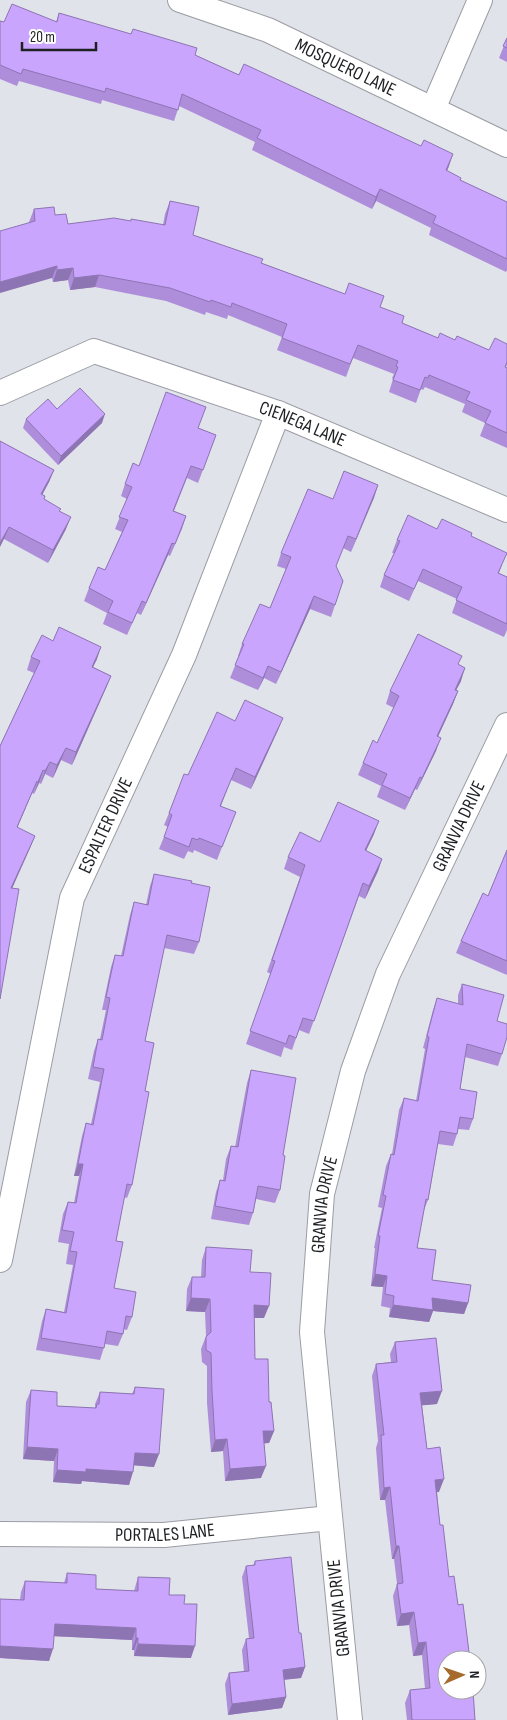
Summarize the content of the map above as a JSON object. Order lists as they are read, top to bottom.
{
  "streets": {
    "street": [
      "MOSQUERO LANE",
      "CIENEGA LANE",
      "ESPALTER DRIVE",
      "GRANVIA DRIVE",
      "PORTALES LANE"
    ]
  },
  "crossings": [
    ["CIENEGA LANE", "ESPALTER DRIVE"],
    ["GRANVIA DRIVE", "PORTALES LANE"]
  ],
  "scale_bar": "20 m",
  "north": "right"
}
